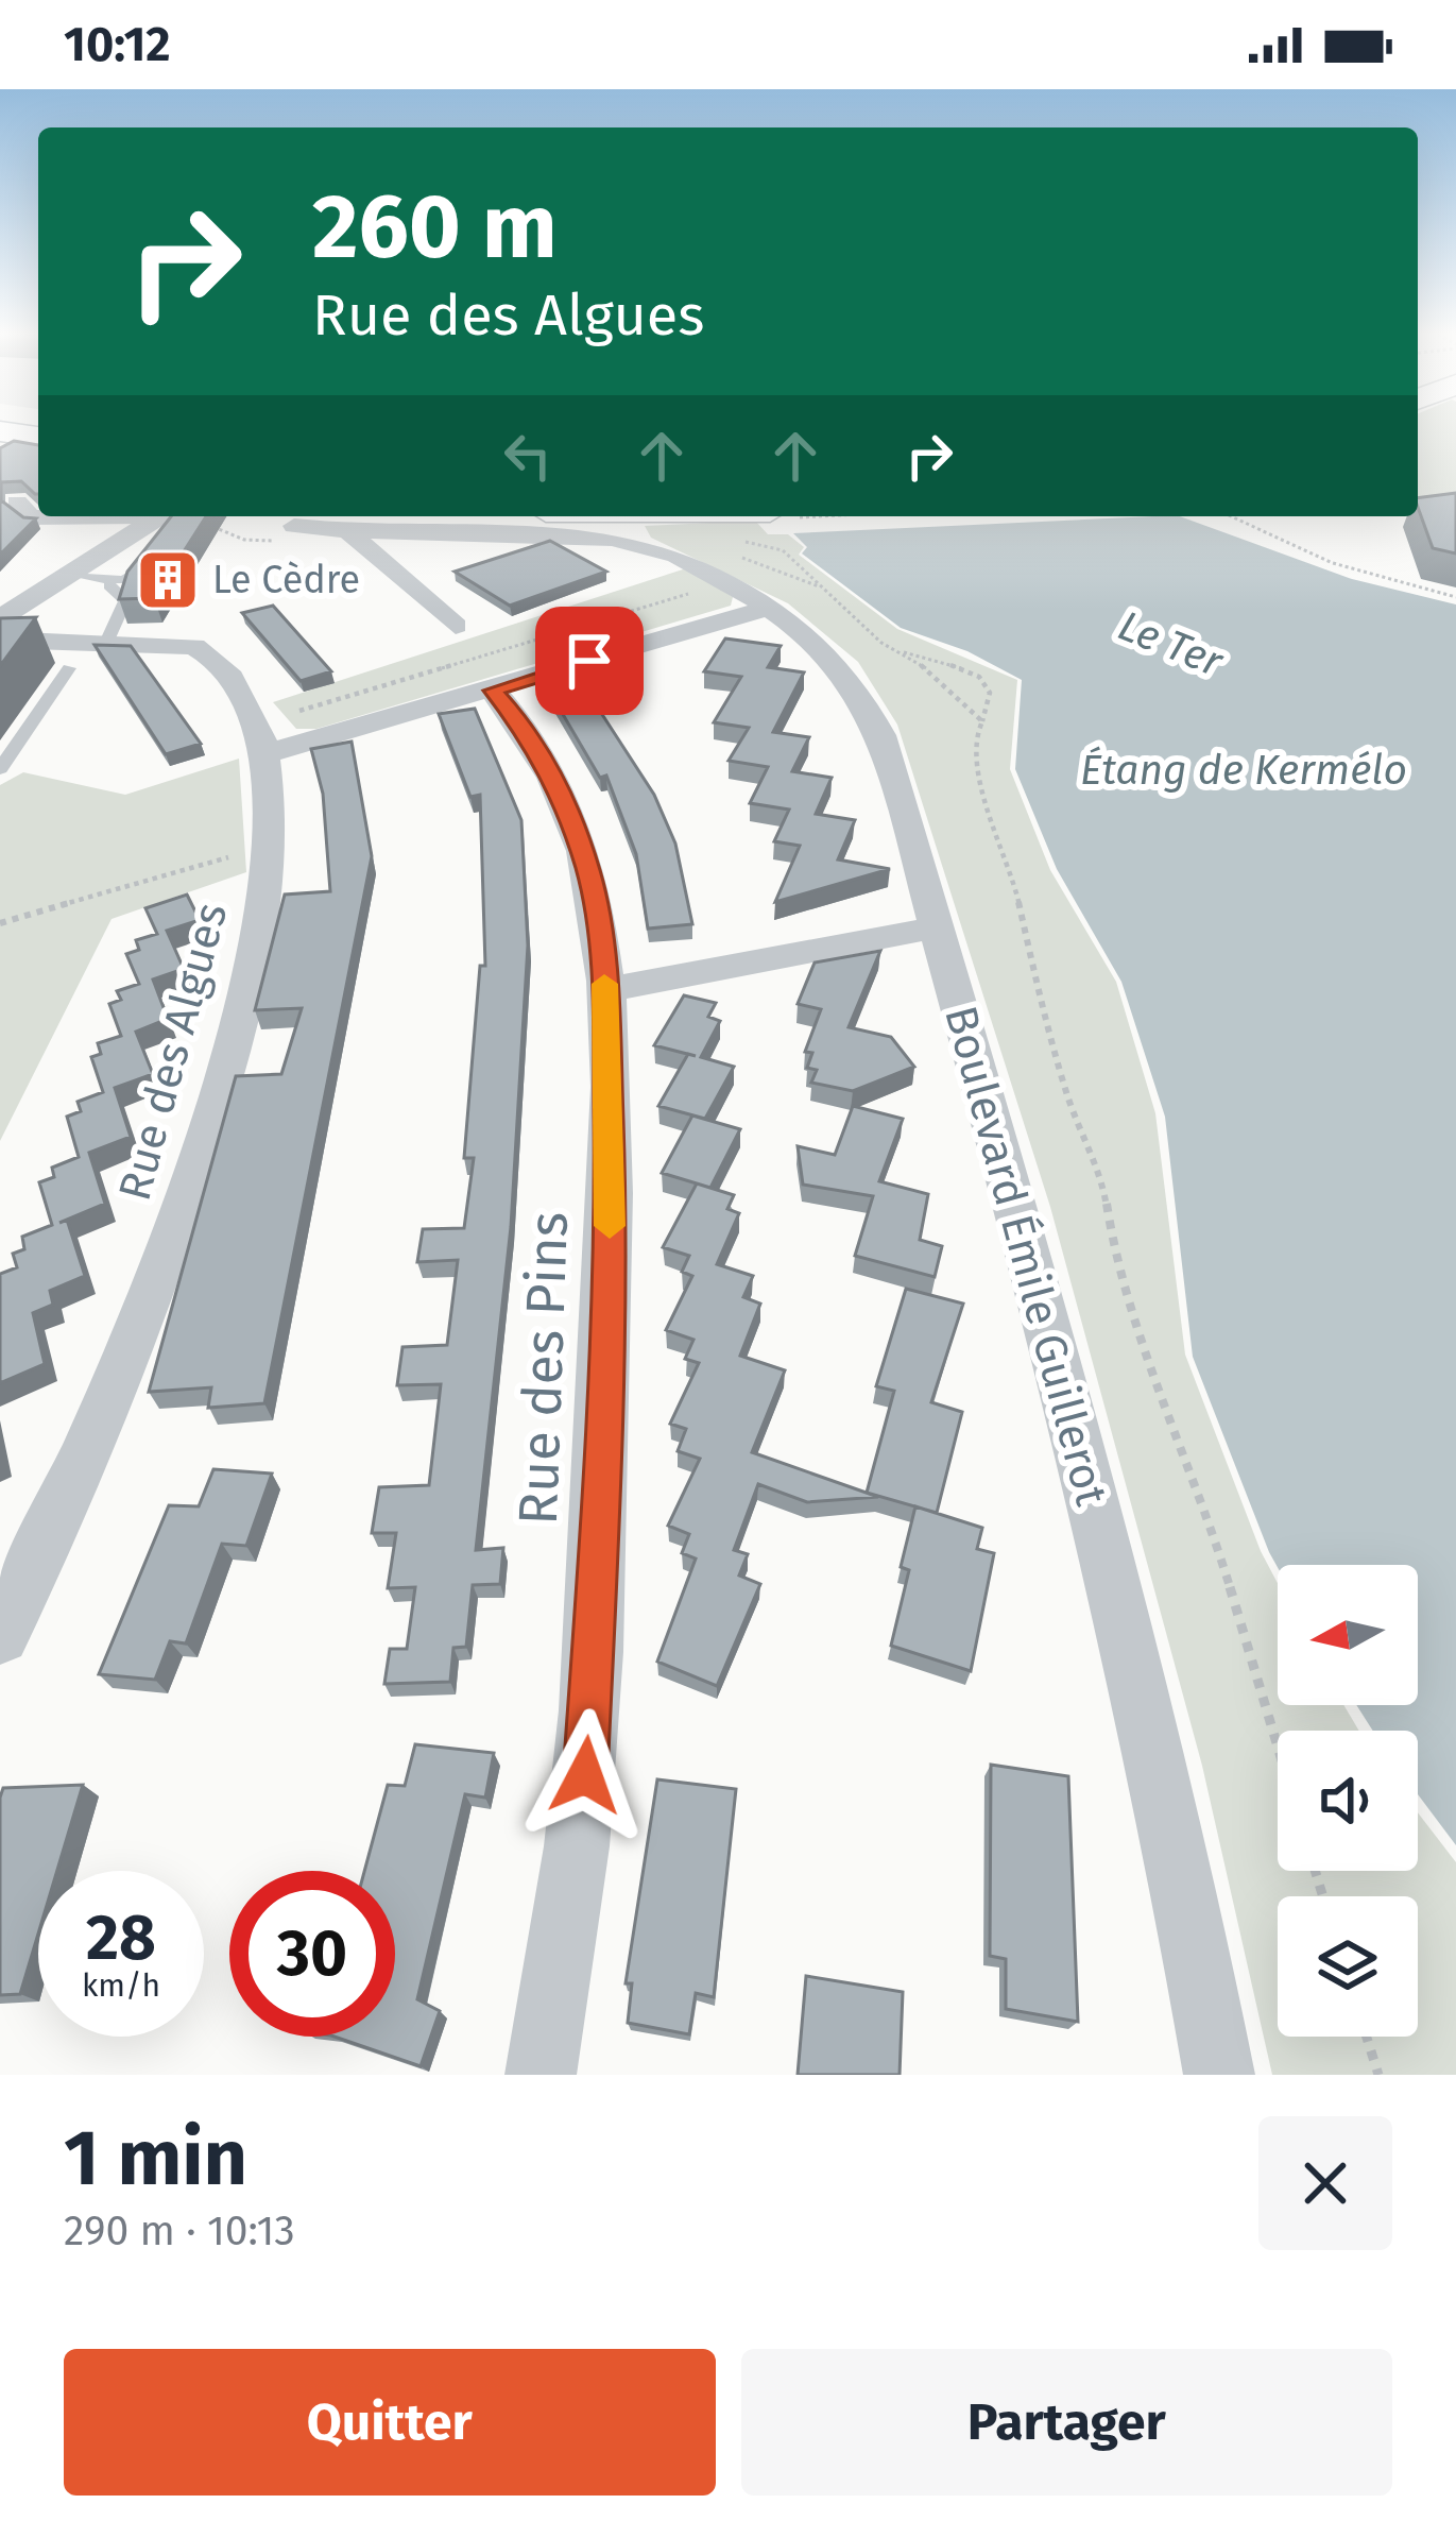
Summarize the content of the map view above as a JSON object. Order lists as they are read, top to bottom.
{
  "streets": {
    "street": ["Rue des Algues", "Boulevard Émile Guillerot", "Rue des Pins"]
  },
  "water": ["Le Ter", "Étang de Kermélo"],
  "places": {
    "building": ["Le Cèdre"]
  },
  "north": "left",
  "page": {
    "status": "10:12",
    "turn": ["260 m", "Rue des Algues"],
    "speed": "28 km/h",
    "limit": "30",
    "heading": ["1 min", "290 m · 10:13"],
    "buttons": ["Quitter", "Partager"]
  }
}
